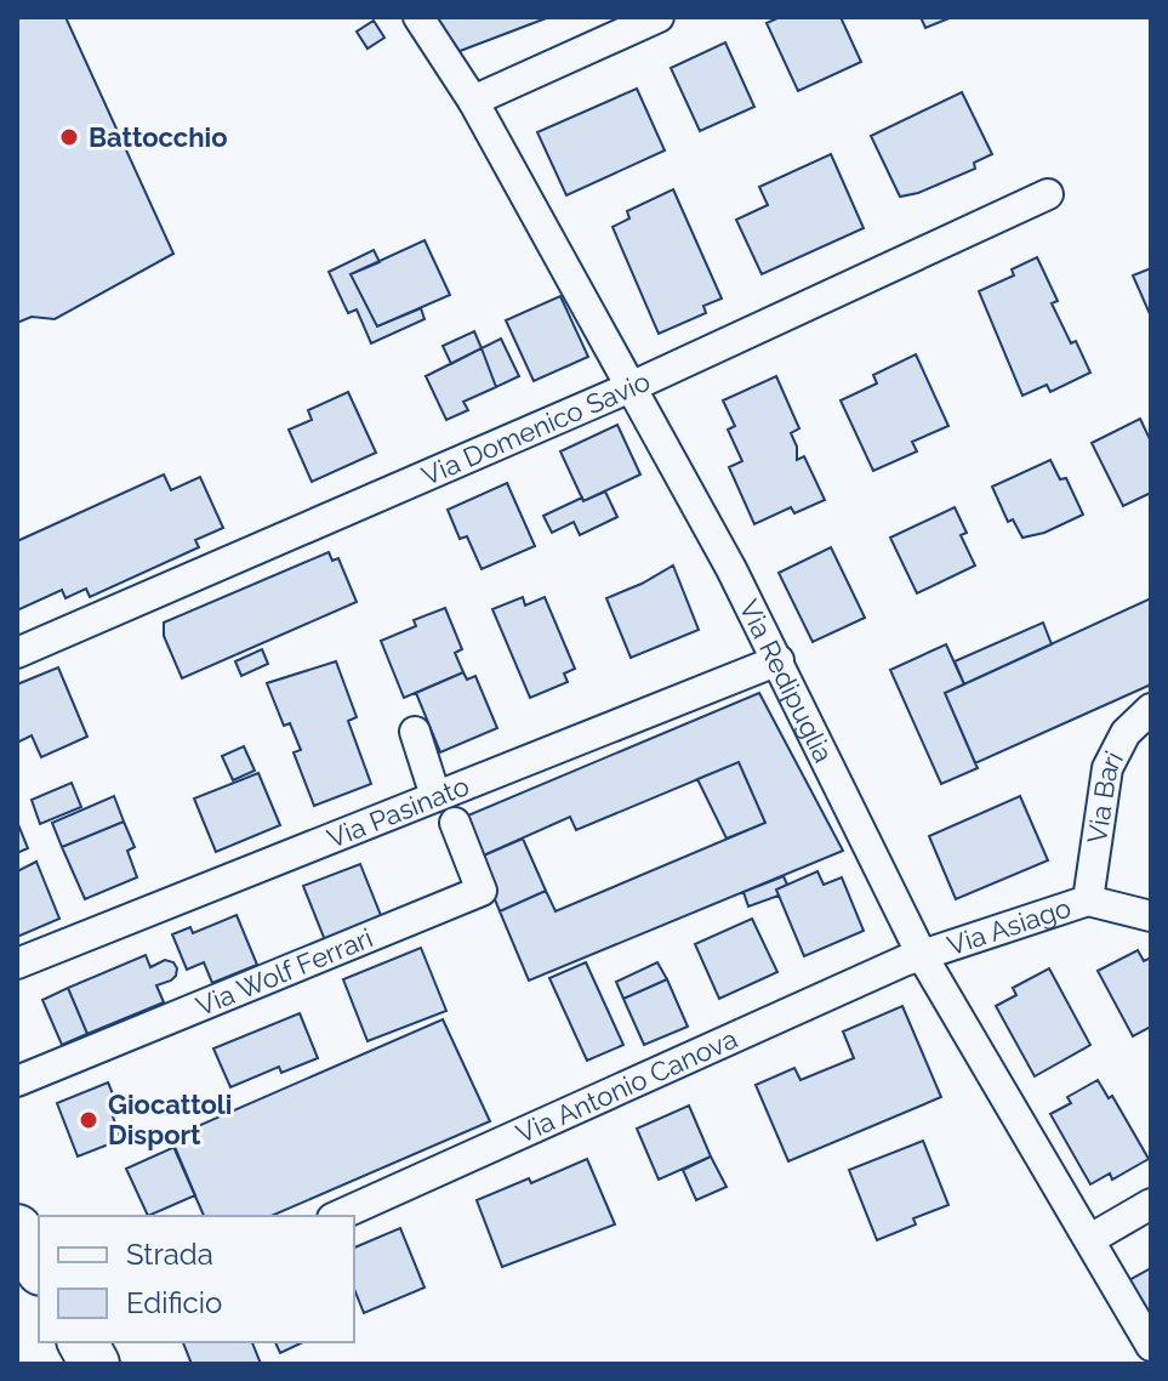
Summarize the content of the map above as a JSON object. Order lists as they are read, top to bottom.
{
  "streets": {
    "street": [
      "Via Domenico Savio",
      "Via Redipuglia",
      "Via Bari",
      "Via Pasinato",
      "Via Asiago",
      "Via Wolf Ferrari",
      "Via Antonio Canova"
    ]
  },
  "crossings": [
    ["Via Domenico Savio", "Via Redipuglia"],
    ["Via Redipuglia", "Via Pasinato"],
    ["Via Redipuglia", "Via Asiago"],
    ["Via Redipuglia", "Via Antonio Canova"],
    ["Via Bari", "Via Asiago"],
    ["Via Asiago", "Via Antonio Canova"]
  ],
  "places": ["Battocchio", "Giocattoli Disport"],
  "legend": ["Strada", "Edificio"]
}
